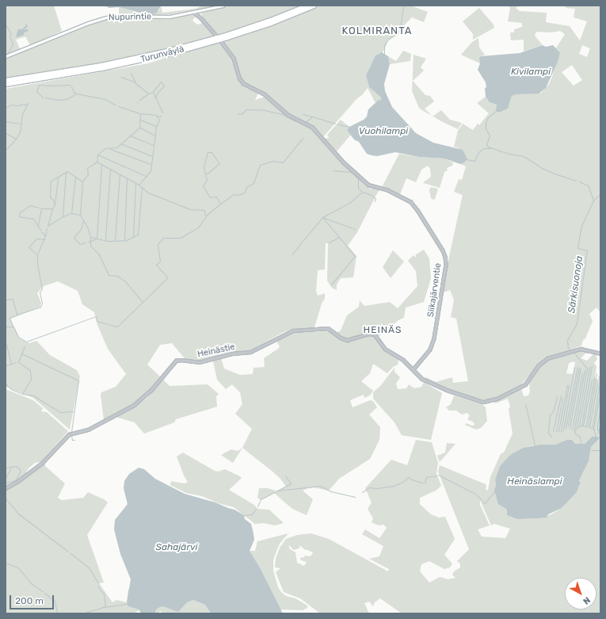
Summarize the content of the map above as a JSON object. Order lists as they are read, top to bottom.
{
  "streets": {
    "highway": ["Turunväylä"],
    "main road": ["Nupurintie"],
    "street": ["Siikajärventie", "Heinästie"]
  },
  "crossings": [
    ["Siikajärventie", "Heinästie"]
  ],
  "districts": ["KOLMIRANTA", "HEINÄS"],
  "water": [
    "Kivilampi",
    "Vuohilampi",
    "Särkisuonoja",
    "Heinäslampi",
    "Sahajärvi"
  ],
  "scale_bar": "200 m",
  "north": "bottom right"
}
